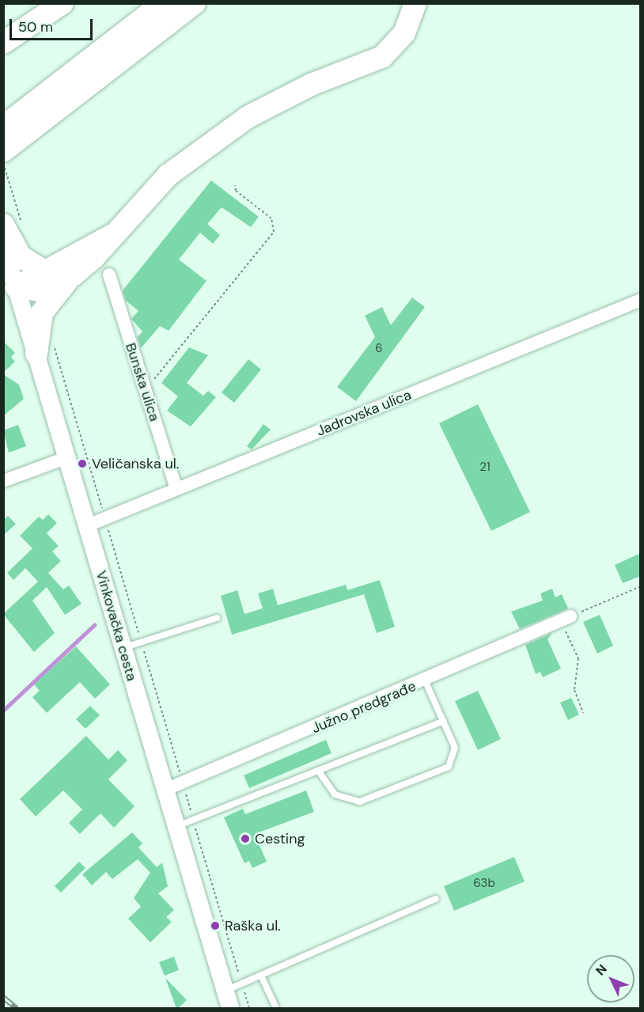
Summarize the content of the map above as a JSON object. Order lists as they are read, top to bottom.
{
  "streets": {
    "main road": ["Vinkovačka cesta"],
    "street": ["Bunska ulica", "Jadrovska ulica", "Južno predgrađe"]
  },
  "crossings": [
    ["Bunska ulica", "Jadrovska ulica"],
    ["Jadrovska ulica", "Vinkovačka cesta"],
    ["Vinkovačka cesta", "Južno predgrađe"]
  ],
  "places": ["Veličanska ul.", "Cesting", "Raška ul."],
  "house_numbers": ["6", "21", "63b"],
  "scale_bar": "50 m",
  "north": "top left"
}
